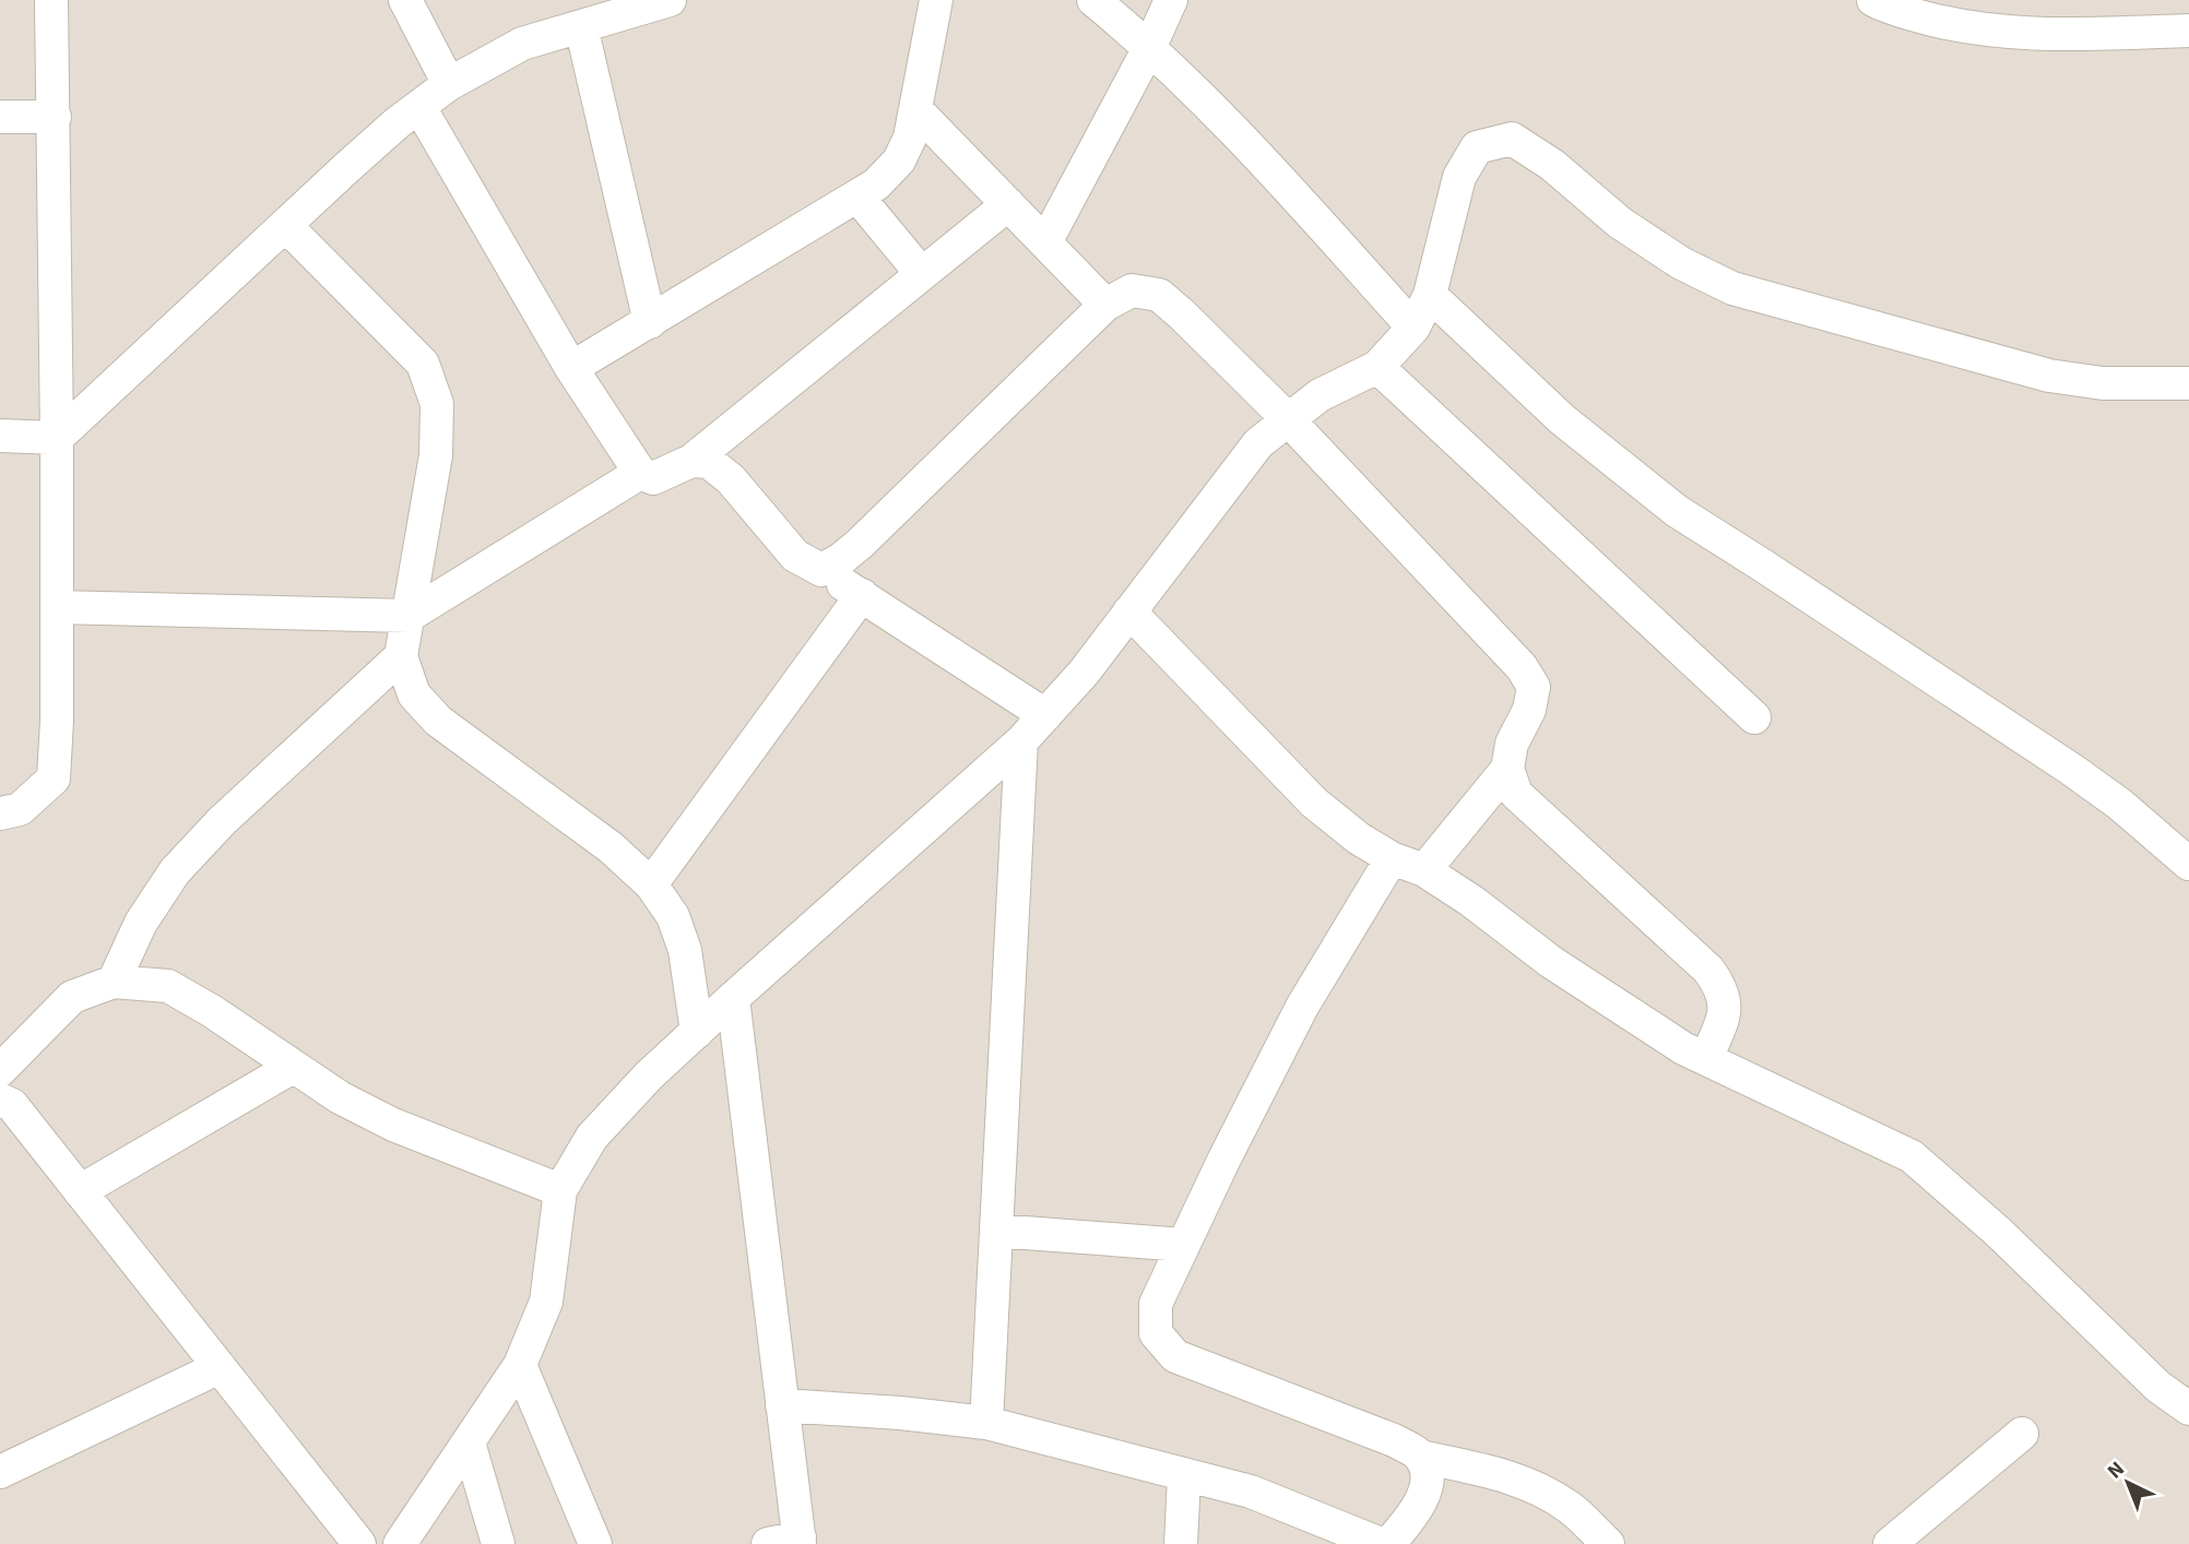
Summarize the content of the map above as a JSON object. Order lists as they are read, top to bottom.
{
  "north": "top left"
}
